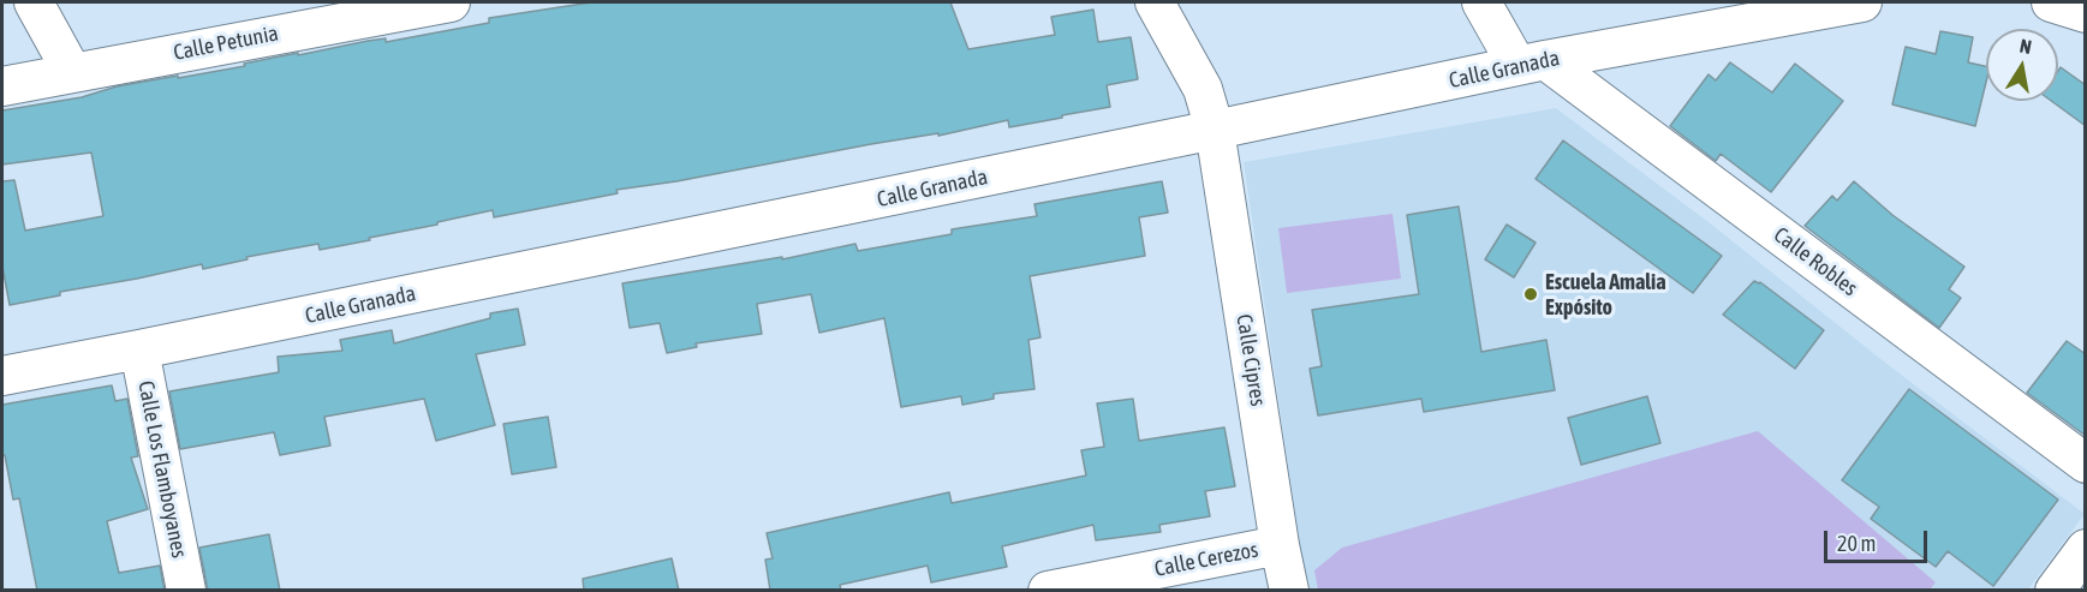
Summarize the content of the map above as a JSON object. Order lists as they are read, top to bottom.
{
  "streets": {
    "street": [
      "Calle Petunia",
      "Calle Granada",
      "Calle Robles",
      "Calle Cipres",
      "Calle Los Flamboyanes",
      "Calle Cerezos"
    ]
  },
  "crossings": [
    ["Calle Granada", "Calle Robles"],
    ["Calle Granada", "Calle Cipres"],
    ["Calle Granada", "Calle Los Flamboyanes"],
    ["Calle Cipres", "Calle Cerezos"]
  ],
  "places": ["Escuela Amalia Expósito"],
  "scale_bar": "20 m",
  "north": "top"
}
